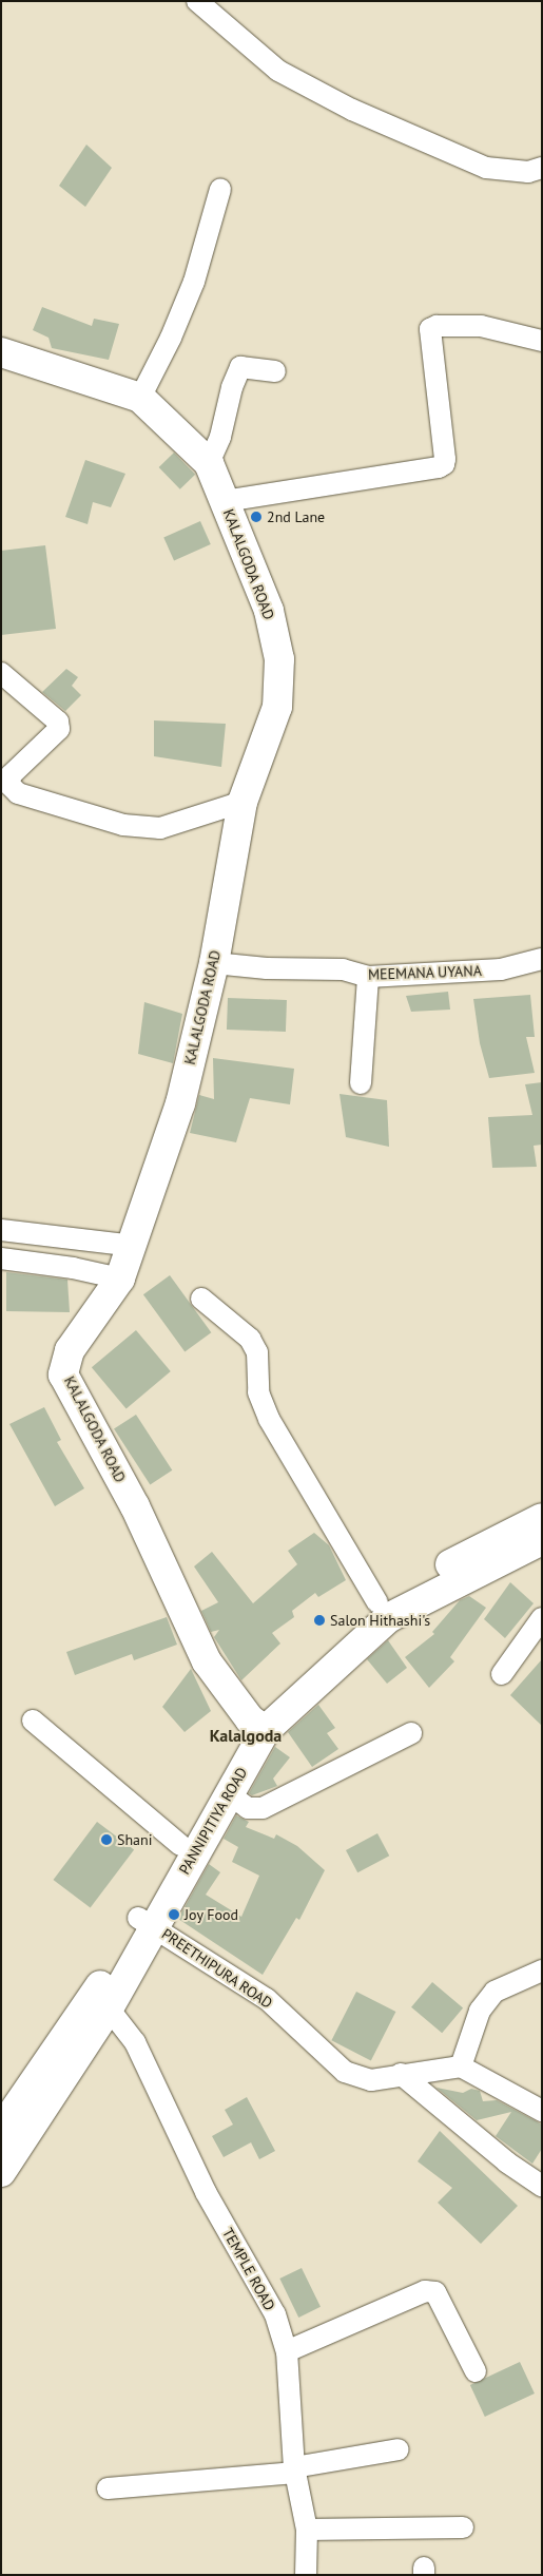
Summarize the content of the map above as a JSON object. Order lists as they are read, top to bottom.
{
  "streets": {
    "street": [
      "KALALGODA ROAD",
      "MEEMANA UYANA",
      "PANNIPITIYA ROAD",
      "PREETHIPURA ROAD",
      "TEMPLE ROAD"
    ]
  },
  "crossings": [
    ["KALALGODA ROAD", "MEEMANA UYANA"],
    ["KALALGODA ROAD", "PANNIPITIYA ROAD"],
    ["PANNIPITIYA ROAD", "PREETHIPURA ROAD"],
    ["PANNIPITIYA ROAD", "TEMPLE ROAD"]
  ],
  "districts": ["Kalalgoda"],
  "places": [
    "2nd Lane",
    "Salon Hithashi's",
    "Shani",
    "Joy Food"
  ]
}
